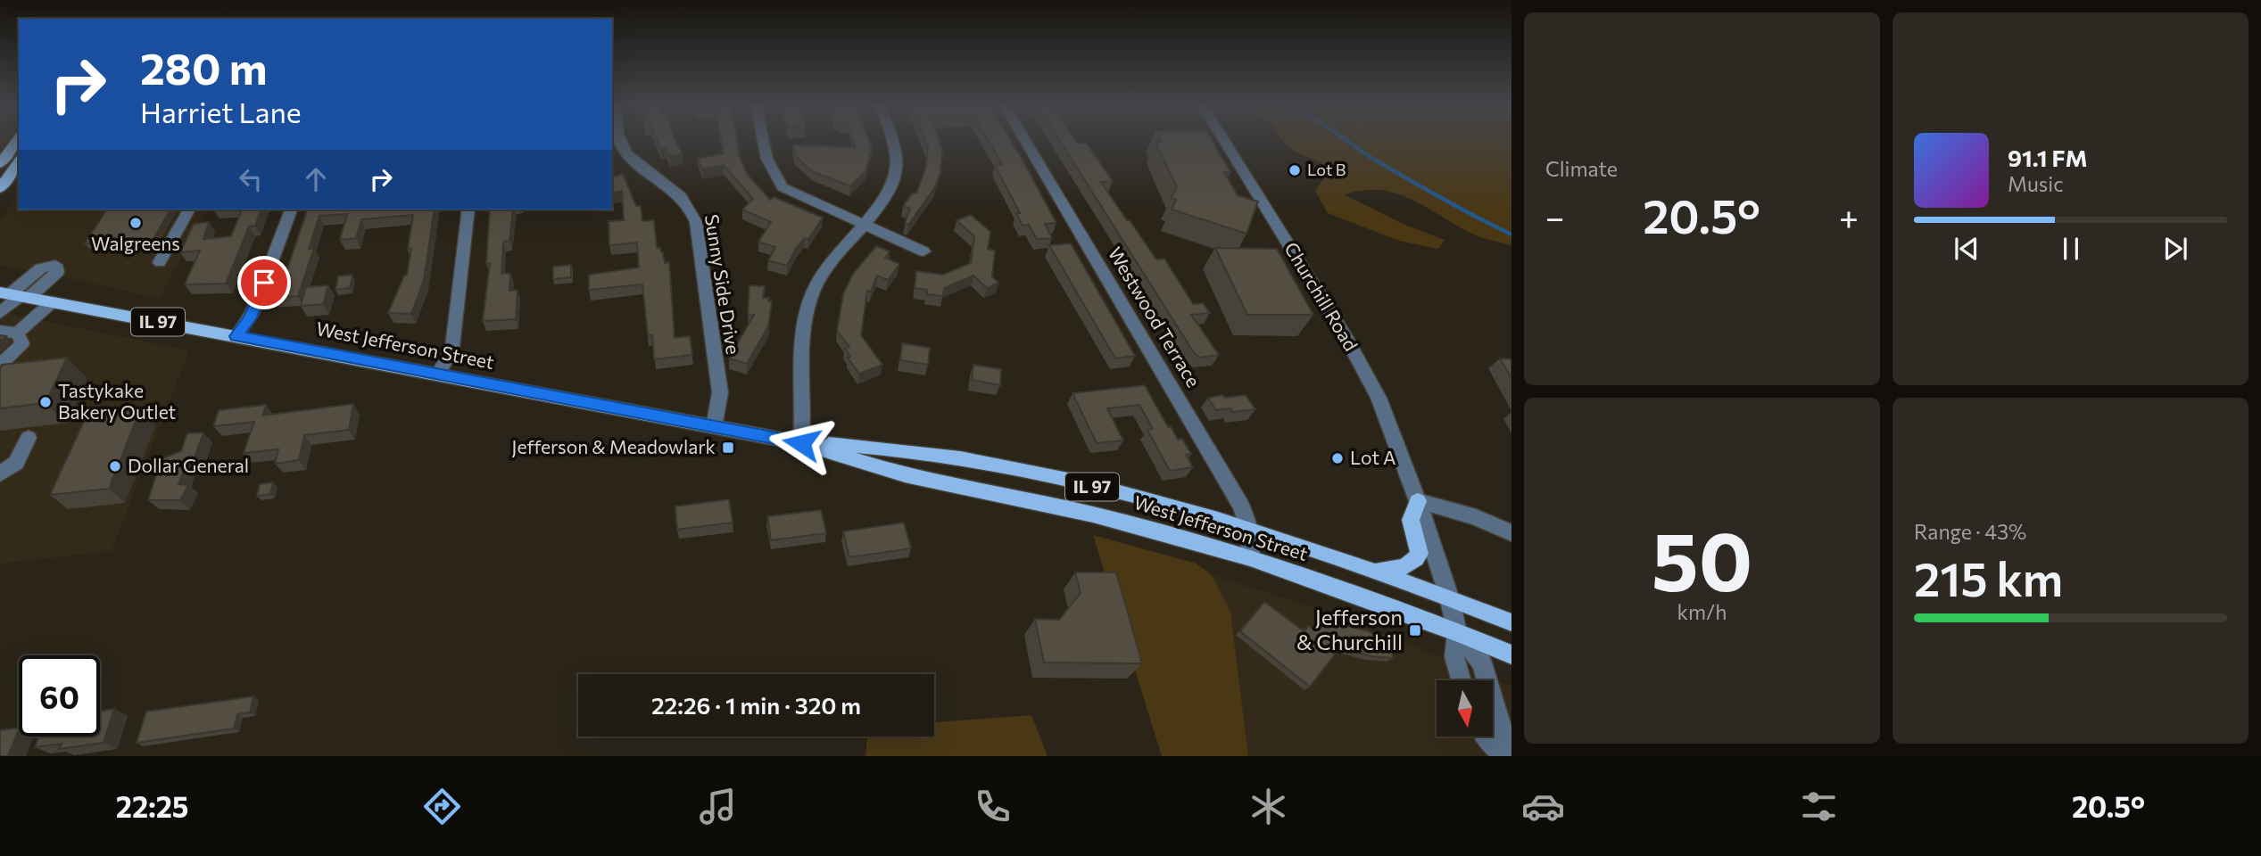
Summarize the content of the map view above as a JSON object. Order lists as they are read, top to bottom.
{
  "streets": {
    "main road": ["IL 97", "West Jefferson Street"],
    "street": ["Sunny Side Drive", "Churchill Road", "Westwood Terrace"]
  },
  "crossings": [
    ["Sunny Side Drive", "West Jefferson Street"],
    ["Churchill Road", "West Jefferson Street"],
    ["Westwood Terrace", "West Jefferson Street"]
  ],
  "places": {
    "other": [
      "Lot B",
      "Walgreens",
      "Tastykake Bakery Outlet",
      "Lot A",
      "Dollar General"
    ],
    "transit": ["Jefferson & Meadowlark", "Jefferson & Churchill"]
  },
  "north": "bottom",
  "page": {
    "tile": [
      "Climate",
      ["50", "km/h"],
      ["Range · 43%", "215 km"]
    ],
    "turn": ["280 m", "Harriet Lane"],
    "song": ["91.1 FM", "Music"],
    "heat": ["−", "20.5°", "+"],
    "limit": "60",
    "trip": "22:26 · 1 min · 320 m",
    "tabs": ["22:25", "20.5°"]
  }
}
